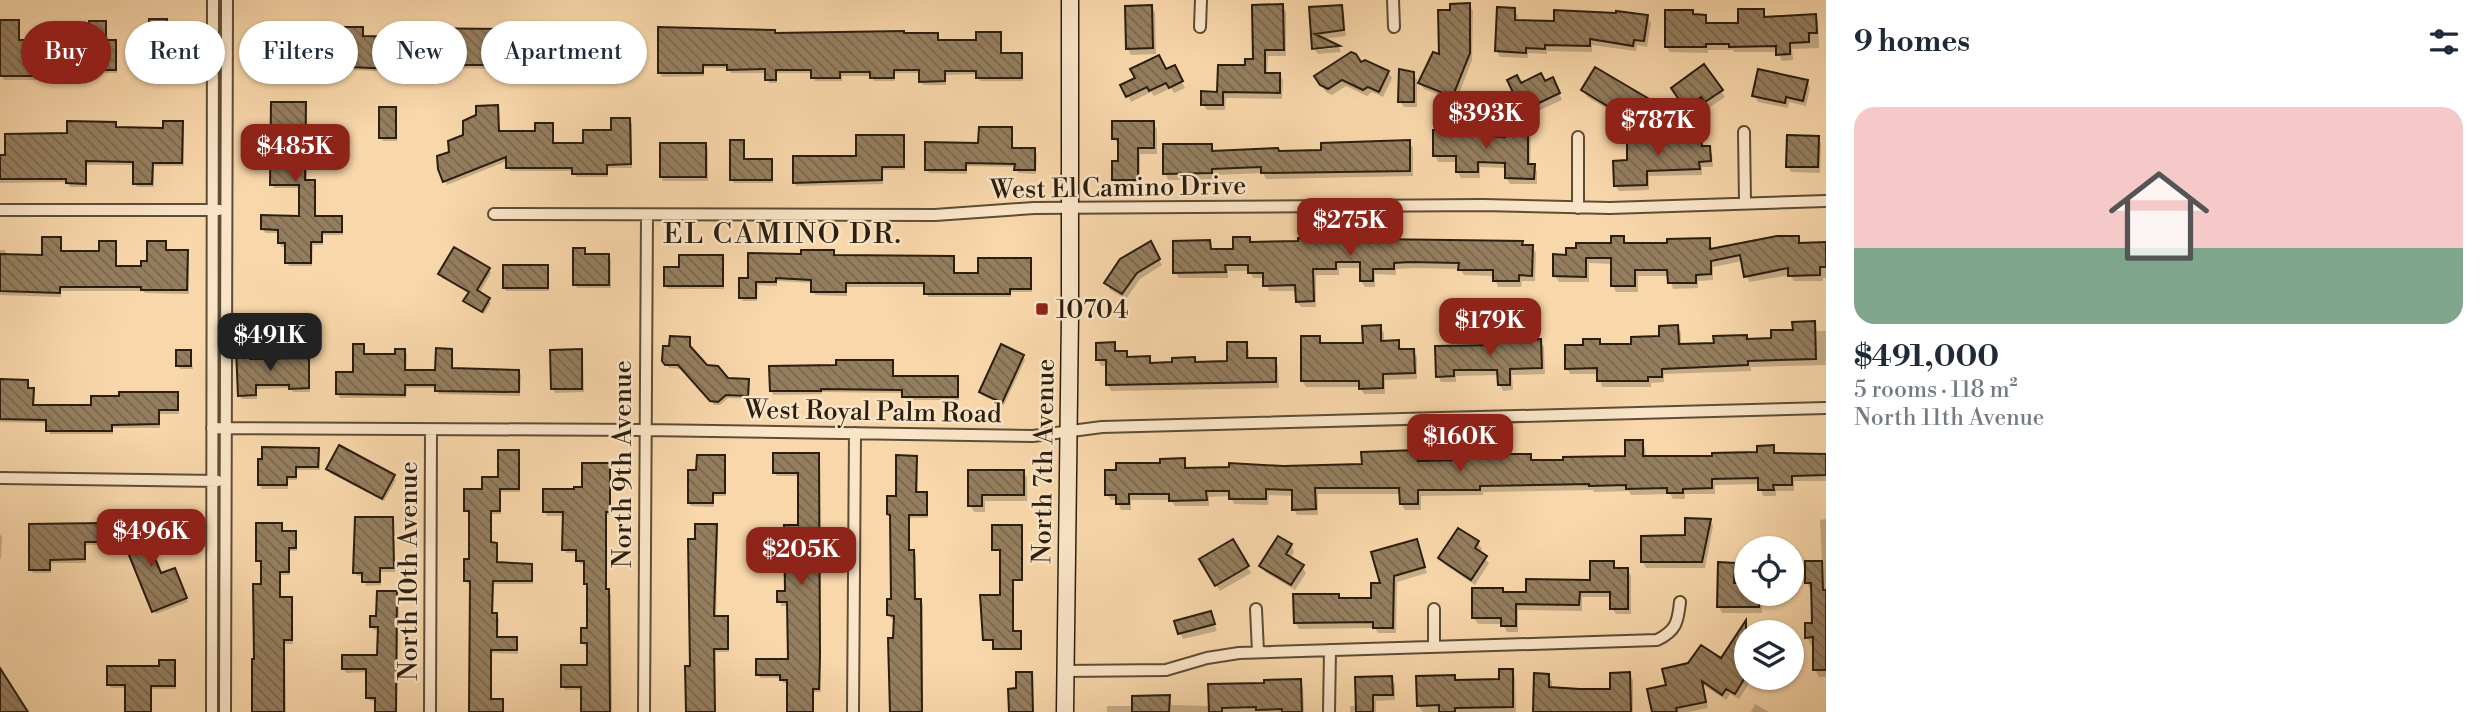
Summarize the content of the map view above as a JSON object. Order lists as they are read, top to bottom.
{
  "streets": {
    "main road": ["North 7th Avenue"],
    "street": [
      "West El Camino Drive",
      "West Royal Palm Road",
      "North 9th Avenue",
      "North 10th Avenue"
    ]
  },
  "crossings": [
    ["West El Camino Drive", "North 7th Avenue"],
    ["West El Camino Drive", "North 9th Avenue"],
    ["West Royal Palm Road", "North 7th Avenue"],
    ["West Royal Palm Road", "North 9th Avenue"],
    ["West Royal Palm Road", "North 10th Avenue"]
  ],
  "districts": ["EL CAMINO DR."],
  "places": {
    "transit": ["10704"]
  },
  "page": {
    "heading": "9 homes",
    "chip": [
      "Buy",
      "Rent",
      "Filters",
      "New",
      "Apartment"
    ],
    "list": [
      {
        "name": "$491,000",
        "note": "5 rooms · 118 m² · North 11th Avenue"
      }
    ],
    "price": [
      "$393K",
      "$787K",
      "$485K",
      "$275K",
      "$179K",
      "$491K",
      "$160K",
      "$496K",
      "$205K"
    ]
  }
}
